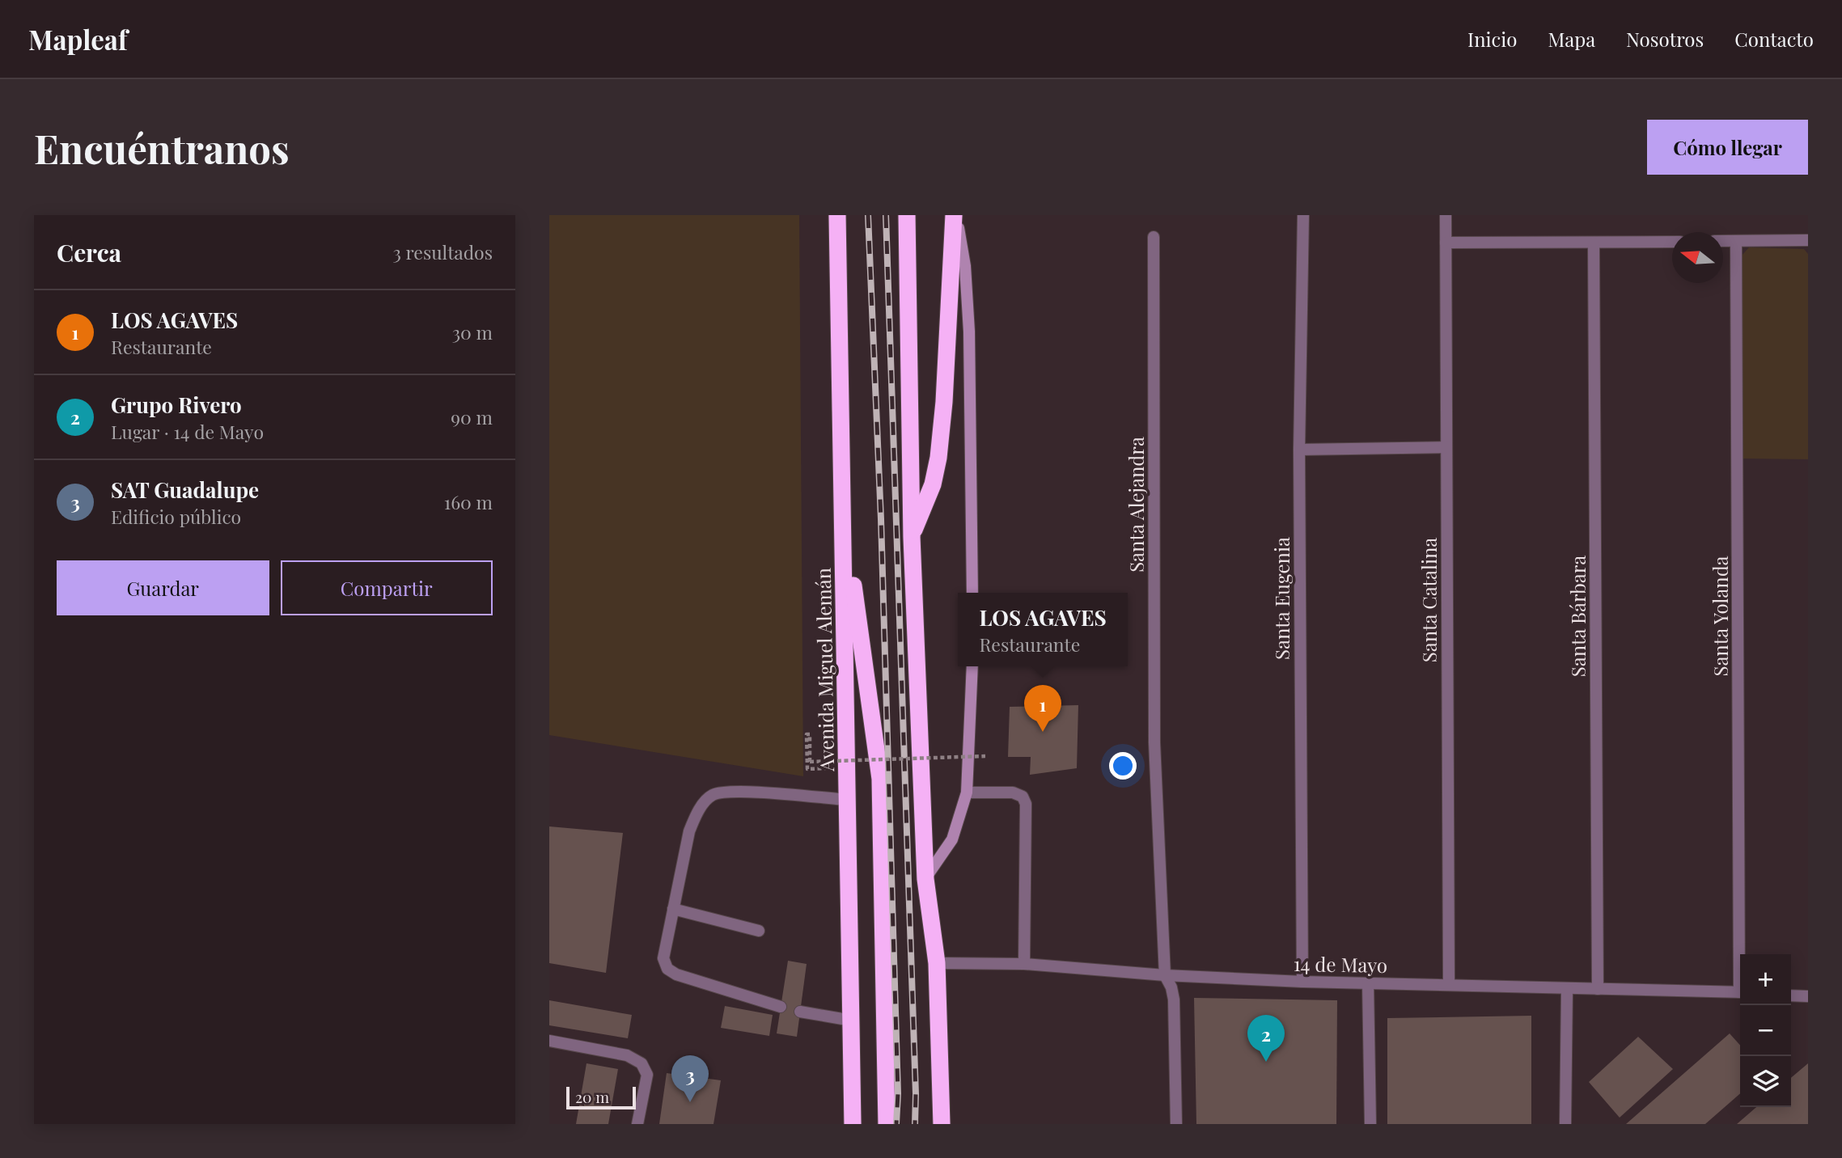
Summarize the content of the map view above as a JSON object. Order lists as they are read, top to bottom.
{
  "streets": {
    "highway": ["Avenida Miguel Alemán"],
    "street": [
      "Santa Alejandra",
      "Santa Eugenia",
      "Santa Catalina",
      "Santa Bárbara",
      "Santa Yolanda",
      "14 de Mayo"
    ]
  },
  "crossings": [
    ["Santa Alejandra", "14 de Mayo"],
    ["Santa Eugenia", "14 de Mayo"],
    ["Santa Catalina", "14 de Mayo"],
    ["Santa Bárbara", "14 de Mayo"]
  ],
  "scale_bar": "20 m",
  "north": "left",
  "page": {
    "header": "Mapleaf",
    "nav": [
      "Inicio",
      "Mapa",
      "Nosotros",
      "Contacto"
    ],
    "buttons": [
      "Cómo llegar",
      ["Guardar", "Compartir"]
    ],
    "title": "Encuéntranos",
    "heading": ["Cerca", "3 resultados"],
    "list": [
      {
        "mark": "1",
        "name": "LOS AGAVES",
        "note": "Restaurante",
        "value": "30 m"
      },
      {
        "mark": "2",
        "name": "Grupo Rivero",
        "note": "Lugar · 14 de Mayo",
        "value": "90 m"
      },
      {
        "mark": "3",
        "name": "SAT Guadalupe",
        "note": "Edificio público",
        "value": "160 m"
      }
    ],
    "popup": ["LOS AGAVES", "Restaurante"],
    "pins": ["1", "2", "3"],
    "map_buttons": ["+", "−"],
    "scale": "20 m"
  }
}
